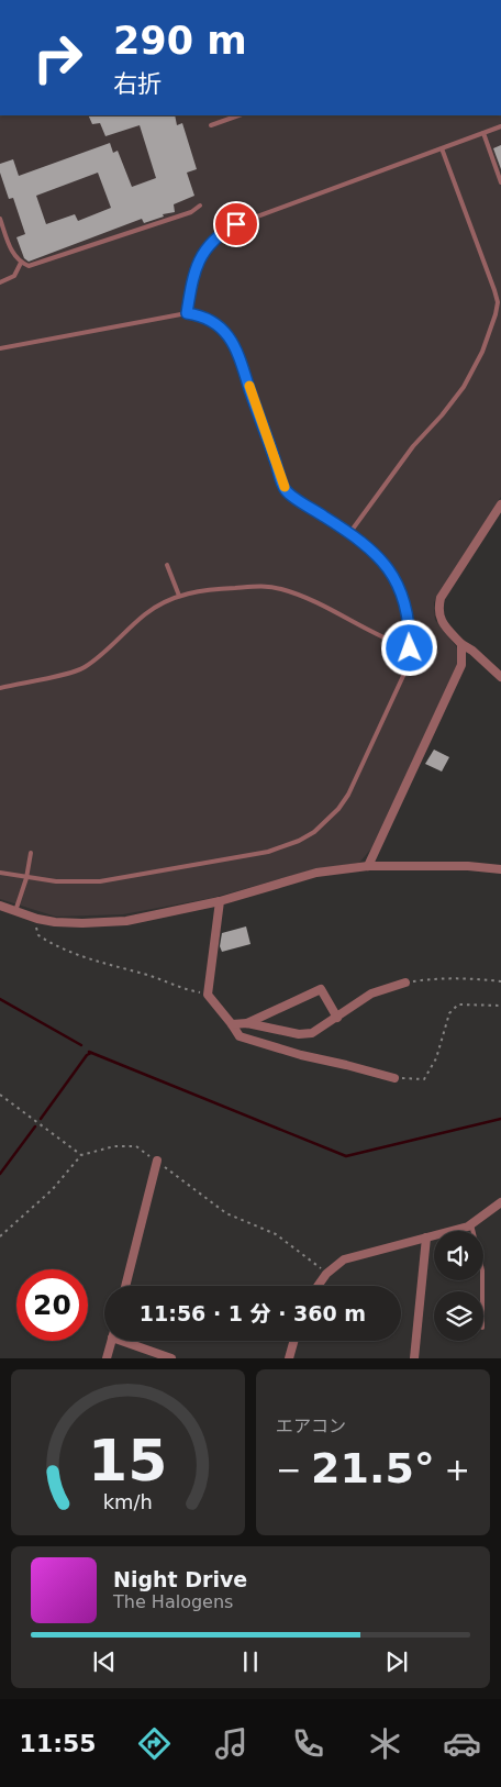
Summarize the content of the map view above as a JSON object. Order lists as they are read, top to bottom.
{
  "page": {
    "turn": ["290 m", "右折"],
    "limit": "20",
    "trip": "11:56 · 1 分 · 360 m",
    "tile": "エアコン",
    "heat": ["−", "21.5°", "+"],
    "song": ["Night Drive", "The Halogens"],
    "tabs": "11:55",
    "gauge": ["15", "km/h"]
  }
}
